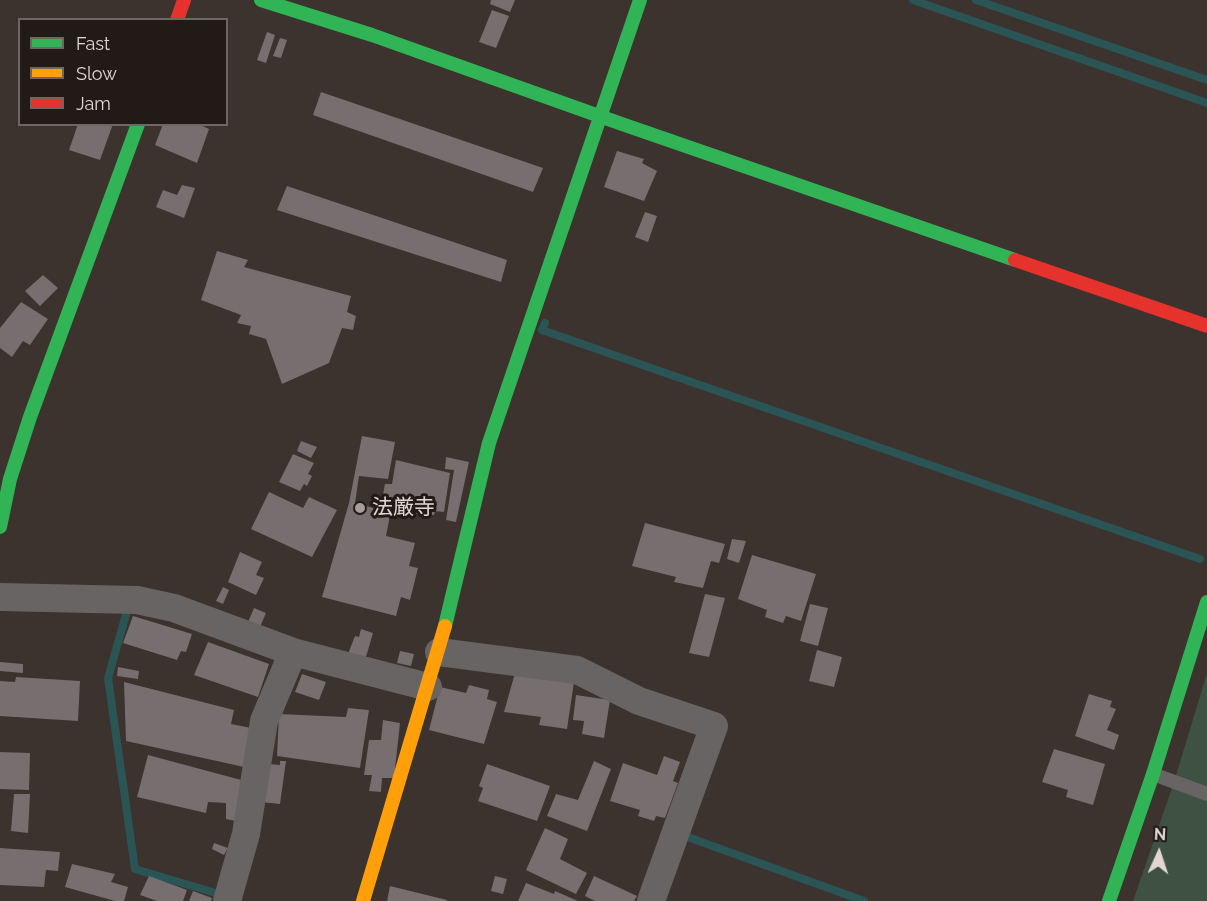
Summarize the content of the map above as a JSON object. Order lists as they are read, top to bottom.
{
  "places": ["法厳寺"],
  "legend": ["Fast", "Slow", "Jam"],
  "north": "top"
}
